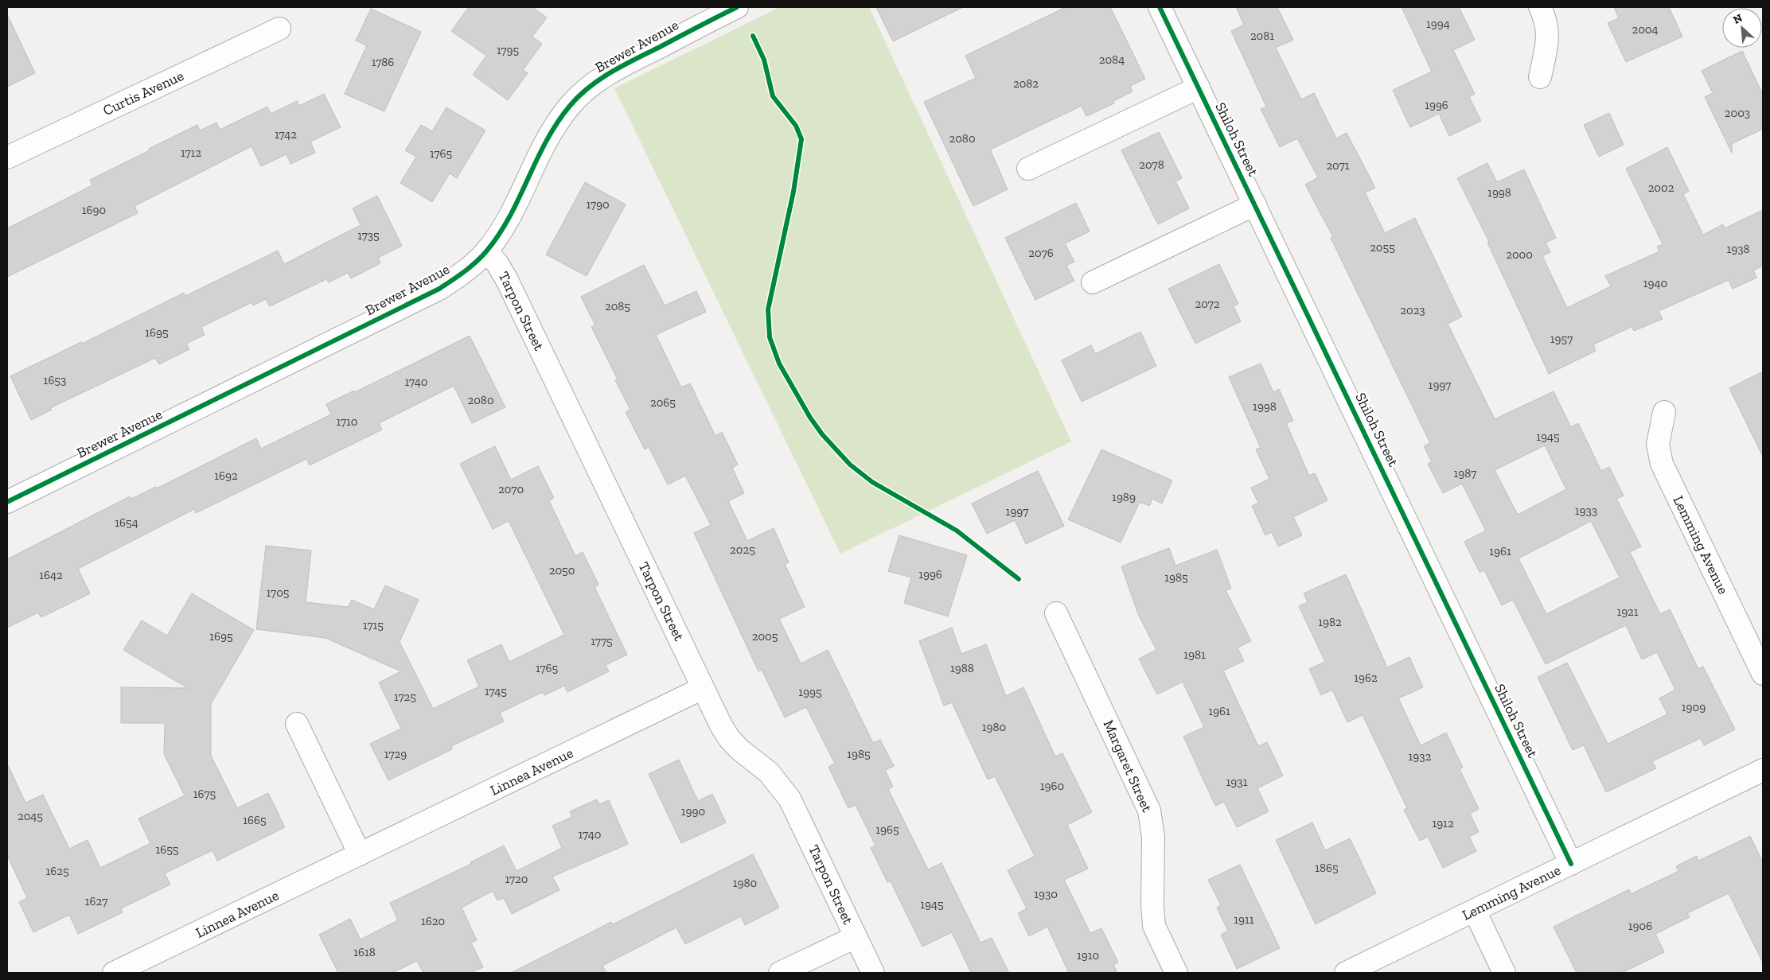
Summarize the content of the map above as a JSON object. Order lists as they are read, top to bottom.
{
  "streets": {
    "street": [
      "Brewer Avenue",
      "Curtis Avenue",
      "Shiloh Street",
      "Tarpon Street",
      "Lemming Avenue",
      "Margaret Street",
      "Linnea Avenue"
    ]
  },
  "crossings": [
    ["Brewer Avenue", "Tarpon Street"],
    ["Shiloh Street", "Lemming Avenue"],
    ["Tarpon Street", "Linnea Avenue"]
  ],
  "house_numbers": [
    "1994",
    "2004",
    "2081",
    "1795",
    "2084",
    "1786",
    "2082",
    "1996",
    "2003",
    "1742",
    "2080",
    "1712",
    "1765",
    "2078",
    "2071",
    "2002",
    "1998",
    "1790",
    "1690",
    "1735",
    "2055",
    "1938",
    "2076",
    "2000",
    "1940",
    "2072",
    "2085",
    "2023",
    "1695",
    "1957",
    "1653",
    "1740",
    "1997",
    "2080",
    "2065",
    "1998",
    "1710",
    "1945",
    "1987",
    "1692",
    "2070",
    "1989",
    "1933",
    "1997",
    "1654",
    "2025",
    "1961",
    "2050",
    "1996",
    "1642",
    "1985",
    "1705",
    "1921",
    "1982",
    "1715",
    "1695",
    "2005",
    "1775",
    "1981",
    "1765",
    "1988",
    "1962",
    "1745",
    "1995",
    "1725",
    "1909",
    "1961",
    "1980",
    "1729",
    "1985",
    "1932",
    "1931",
    "1960",
    "1675",
    "1990",
    "2045",
    "1665",
    "1912",
    "1965",
    "1740",
    "1655",
    "1865",
    "1625",
    "1720",
    "1980",
    "1930",
    "1627",
    "1945",
    "1911",
    "1620",
    "1906",
    "1618",
    "1910"
  ],
  "north": "top left"
}
